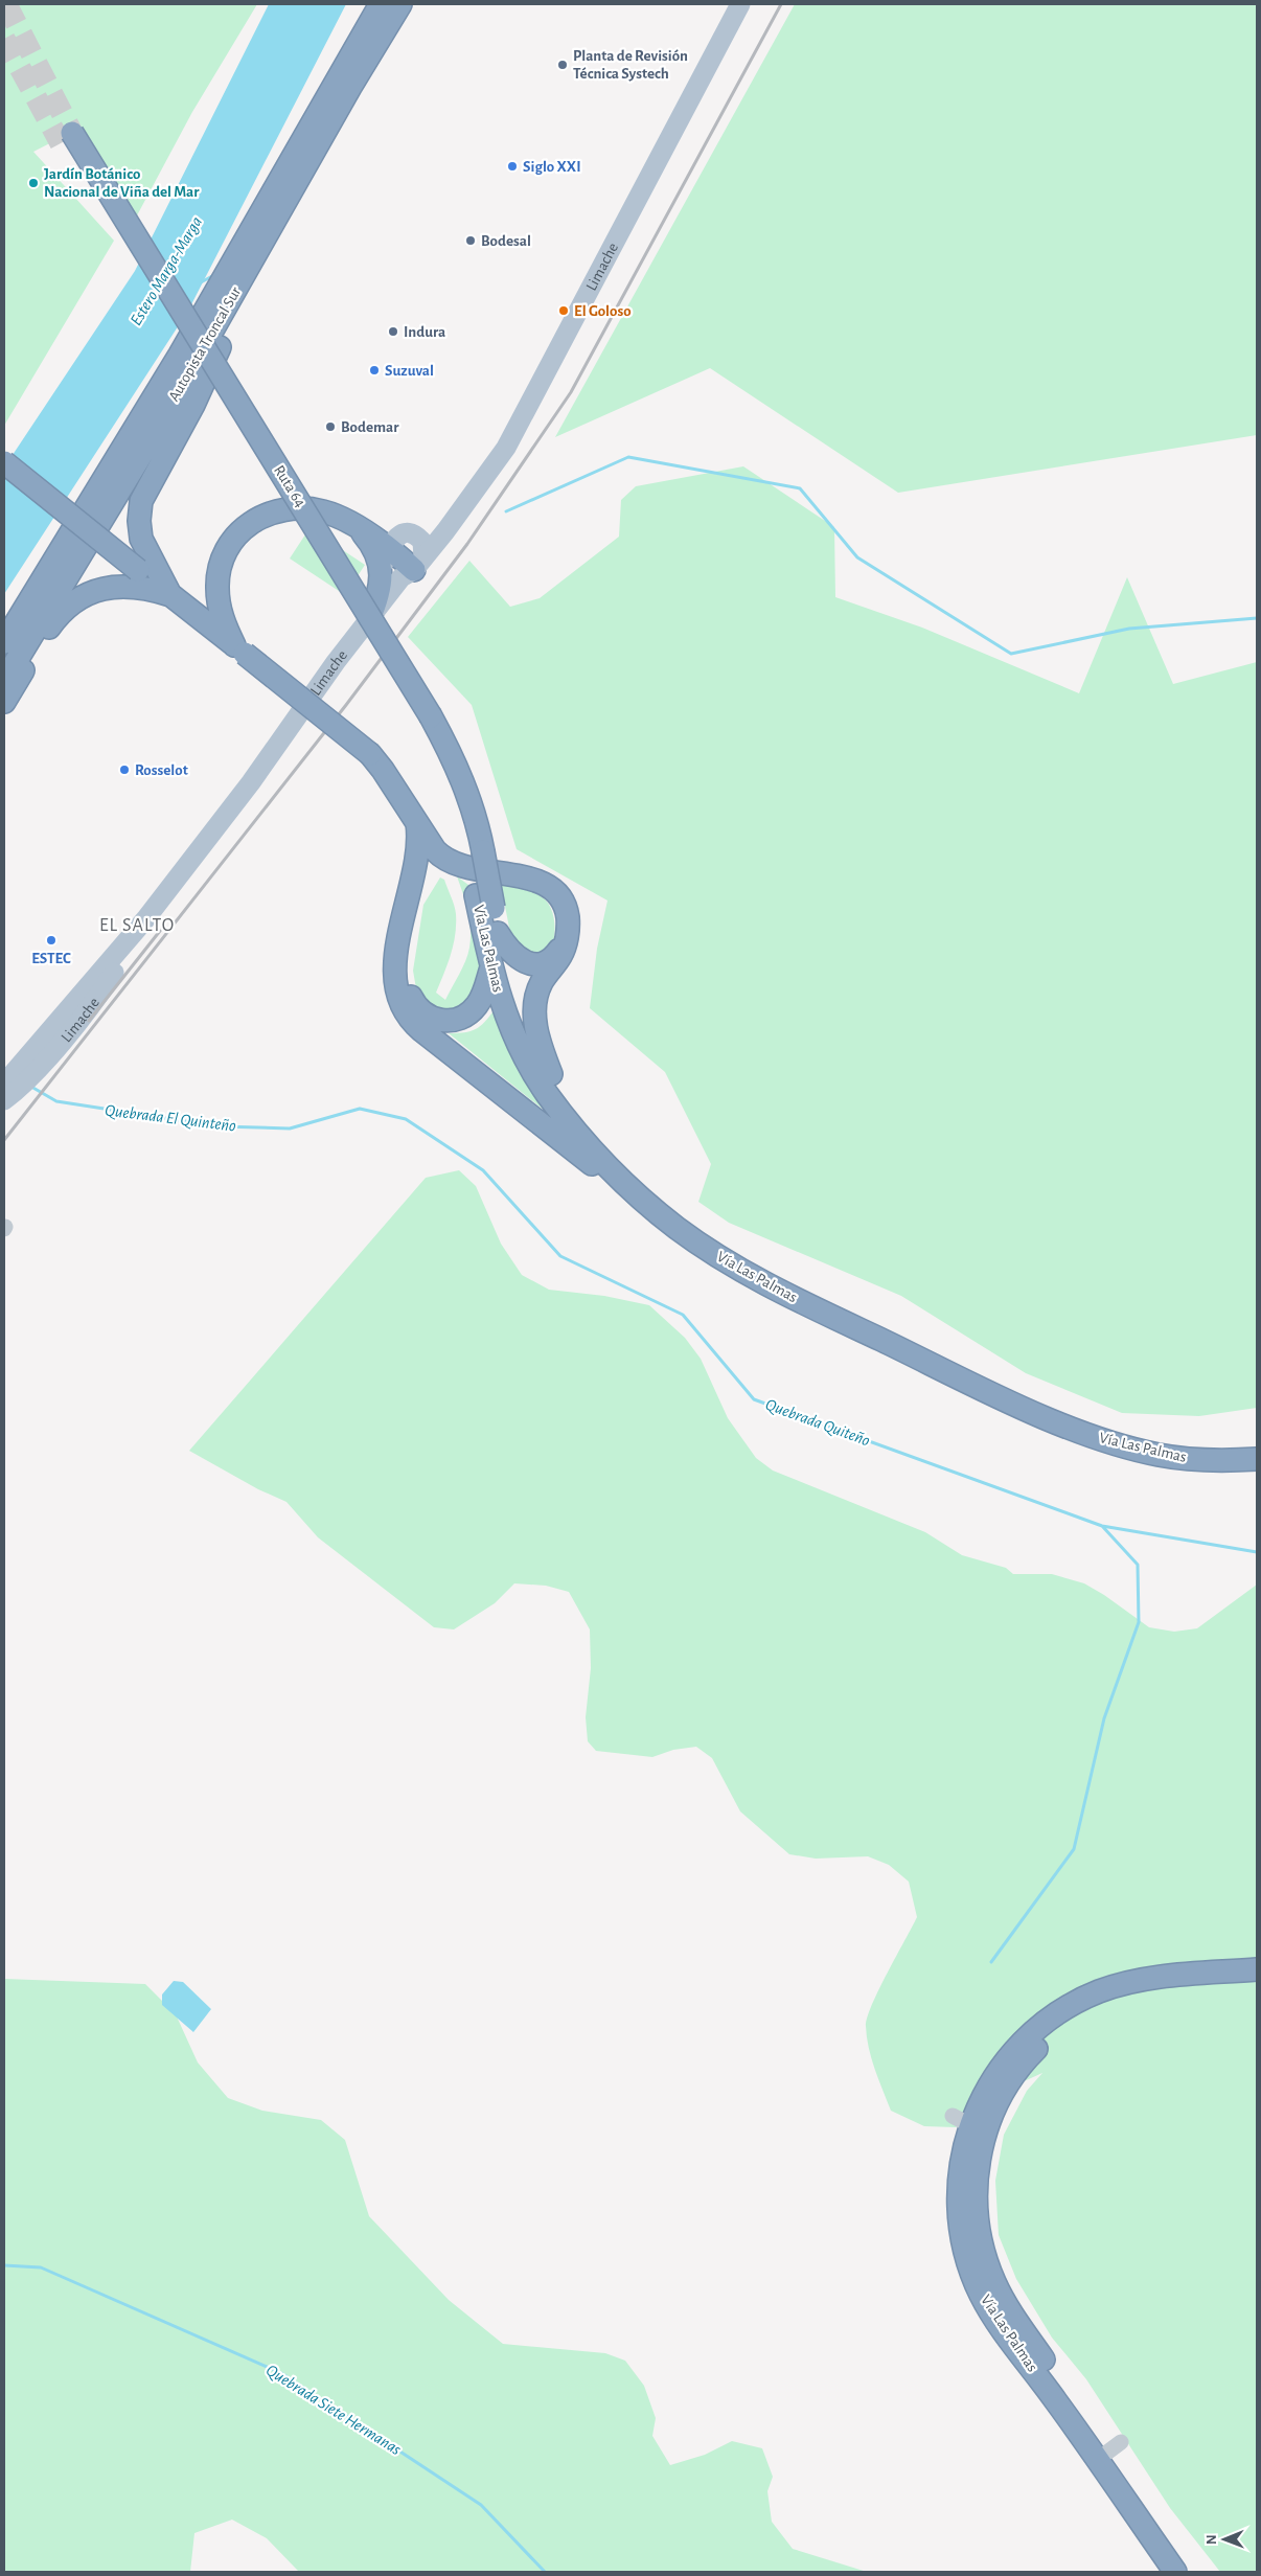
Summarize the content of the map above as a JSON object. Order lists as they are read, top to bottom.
{
  "streets": {
    "highway": ["Autopista Troncal Sur", "Ruta 64", "Vía Las Palmas"],
    "main road": ["Limache"]
  },
  "crossings": [
    ["Ruta 64", "Vía Las Palmas"]
  ],
  "districts": ["EL SALTO"],
  "water": [
    "Estero Marga-Marga",
    "Quebrada El Quinteño",
    "Quebrada Quiteño",
    "Quebrada Siete Hermanas"
  ],
  "places": [
    "Planta de Revisión Técnica Systech",
    "Siglo XXI",
    "Jardín Botánico Nacional de Viña del Mar",
    "Bodesal",
    "El Goloso",
    "Indura",
    "Suzuval",
    "Bodemar",
    "Rosselot",
    "ESTEC"
  ],
  "north": "left"
}
